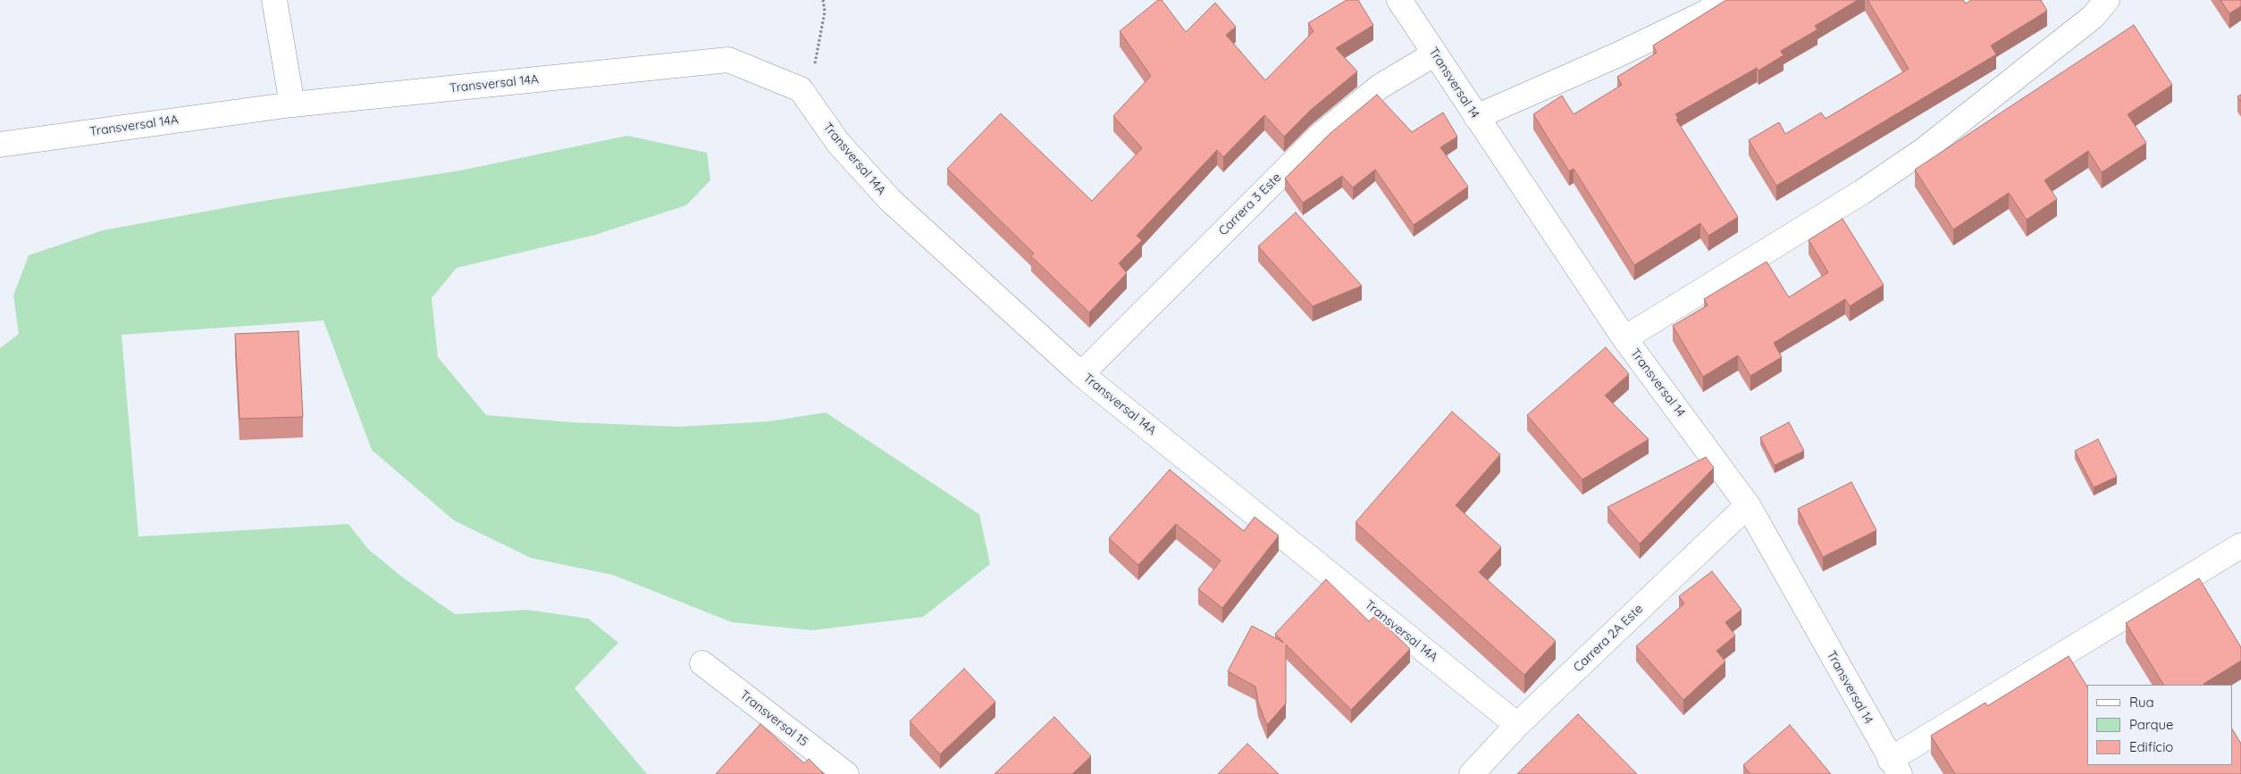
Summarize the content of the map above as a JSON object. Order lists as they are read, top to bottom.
{
  "streets": {
    "street": [
      "Transversal 14",
      "Transversal 14A",
      "Carrera 3 Este",
      "Carrera 2A Este",
      "Transversal 15"
    ]
  },
  "crossings": [
    ["Transversal 14", "Carrera 3 Este"],
    ["Transversal 14", "Carrera 2A Este"],
    ["Transversal 14A", "Carrera 3 Este"],
    ["Transversal 14A", "Carrera 2A Este"]
  ],
  "legend": ["Rua", "Parque", "Edifício"]
}
